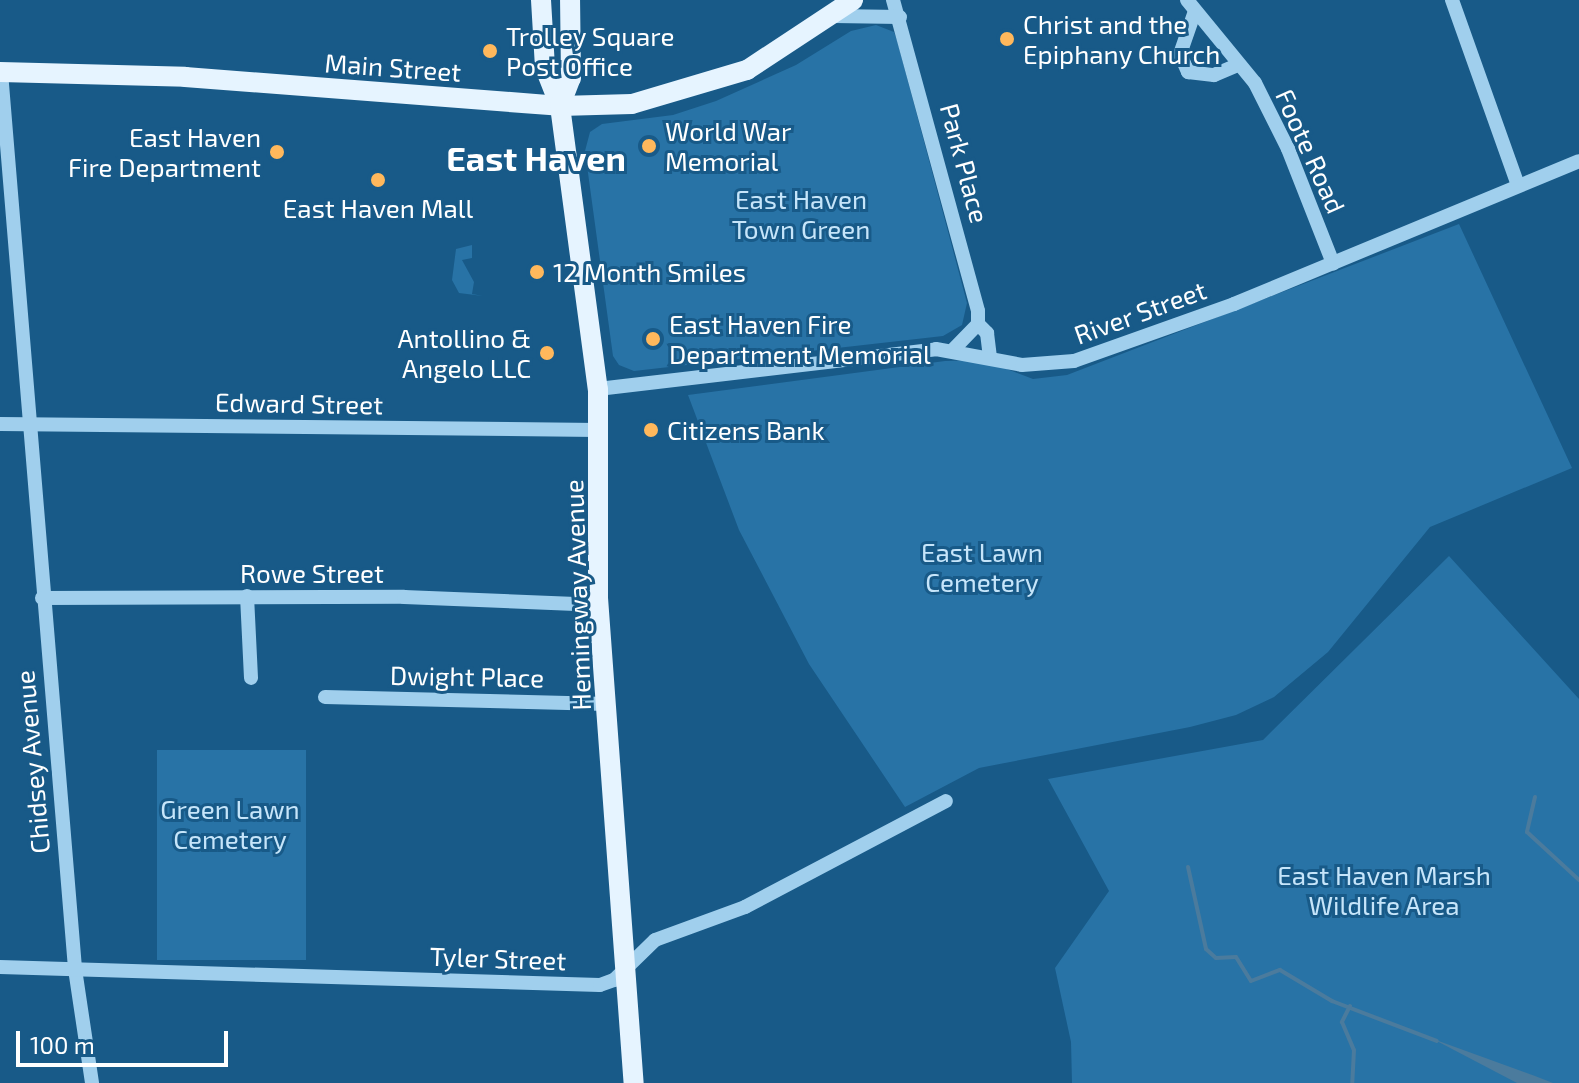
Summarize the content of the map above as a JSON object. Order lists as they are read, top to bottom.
{
  "streets": {
    "main road": ["Main Street", "Hemingway Avenue"],
    "street": [
      "Foote Road",
      "Park Place",
      "River Street",
      "Edward Street",
      "Rowe Street",
      "Dwight Place",
      "Chidsey Avenue",
      "Tyler Street"
    ]
  },
  "crossings": [
    ["Main Street", "Hemingway Avenue"],
    ["Main Street", "Chidsey Avenue"],
    ["Foote Road", "River Street"],
    ["Park Place", "River Street"],
    ["River Street", "Hemingway Avenue"],
    ["Edward Street", "Hemingway Avenue"],
    ["Edward Street", "Chidsey Avenue"],
    ["Rowe Street", "Chidsey Avenue"],
    ["Hemingway Avenue", "Dwight Place"],
    ["Hemingway Avenue", "Tyler Street"],
    ["Chidsey Avenue", "Tyler Street"]
  ],
  "districts": ["East Haven"],
  "parks": [
    "East Haven Town Green",
    "East Lawn Cemetery",
    "Green Lawn Cemetery",
    "East Haven Marsh Wildlife Area"
  ],
  "places": [
    "Christ and the Epiphany Church",
    "Trolley Square Post Office",
    "World War Memorial",
    "East Haven Fire Department",
    "East Haven Mall",
    "12 Month Smiles",
    "East Haven Fire Department Memorial",
    "Antollino & Angelo LLC",
    "Citizens Bank"
  ],
  "scale_bar": "100 m"
}
